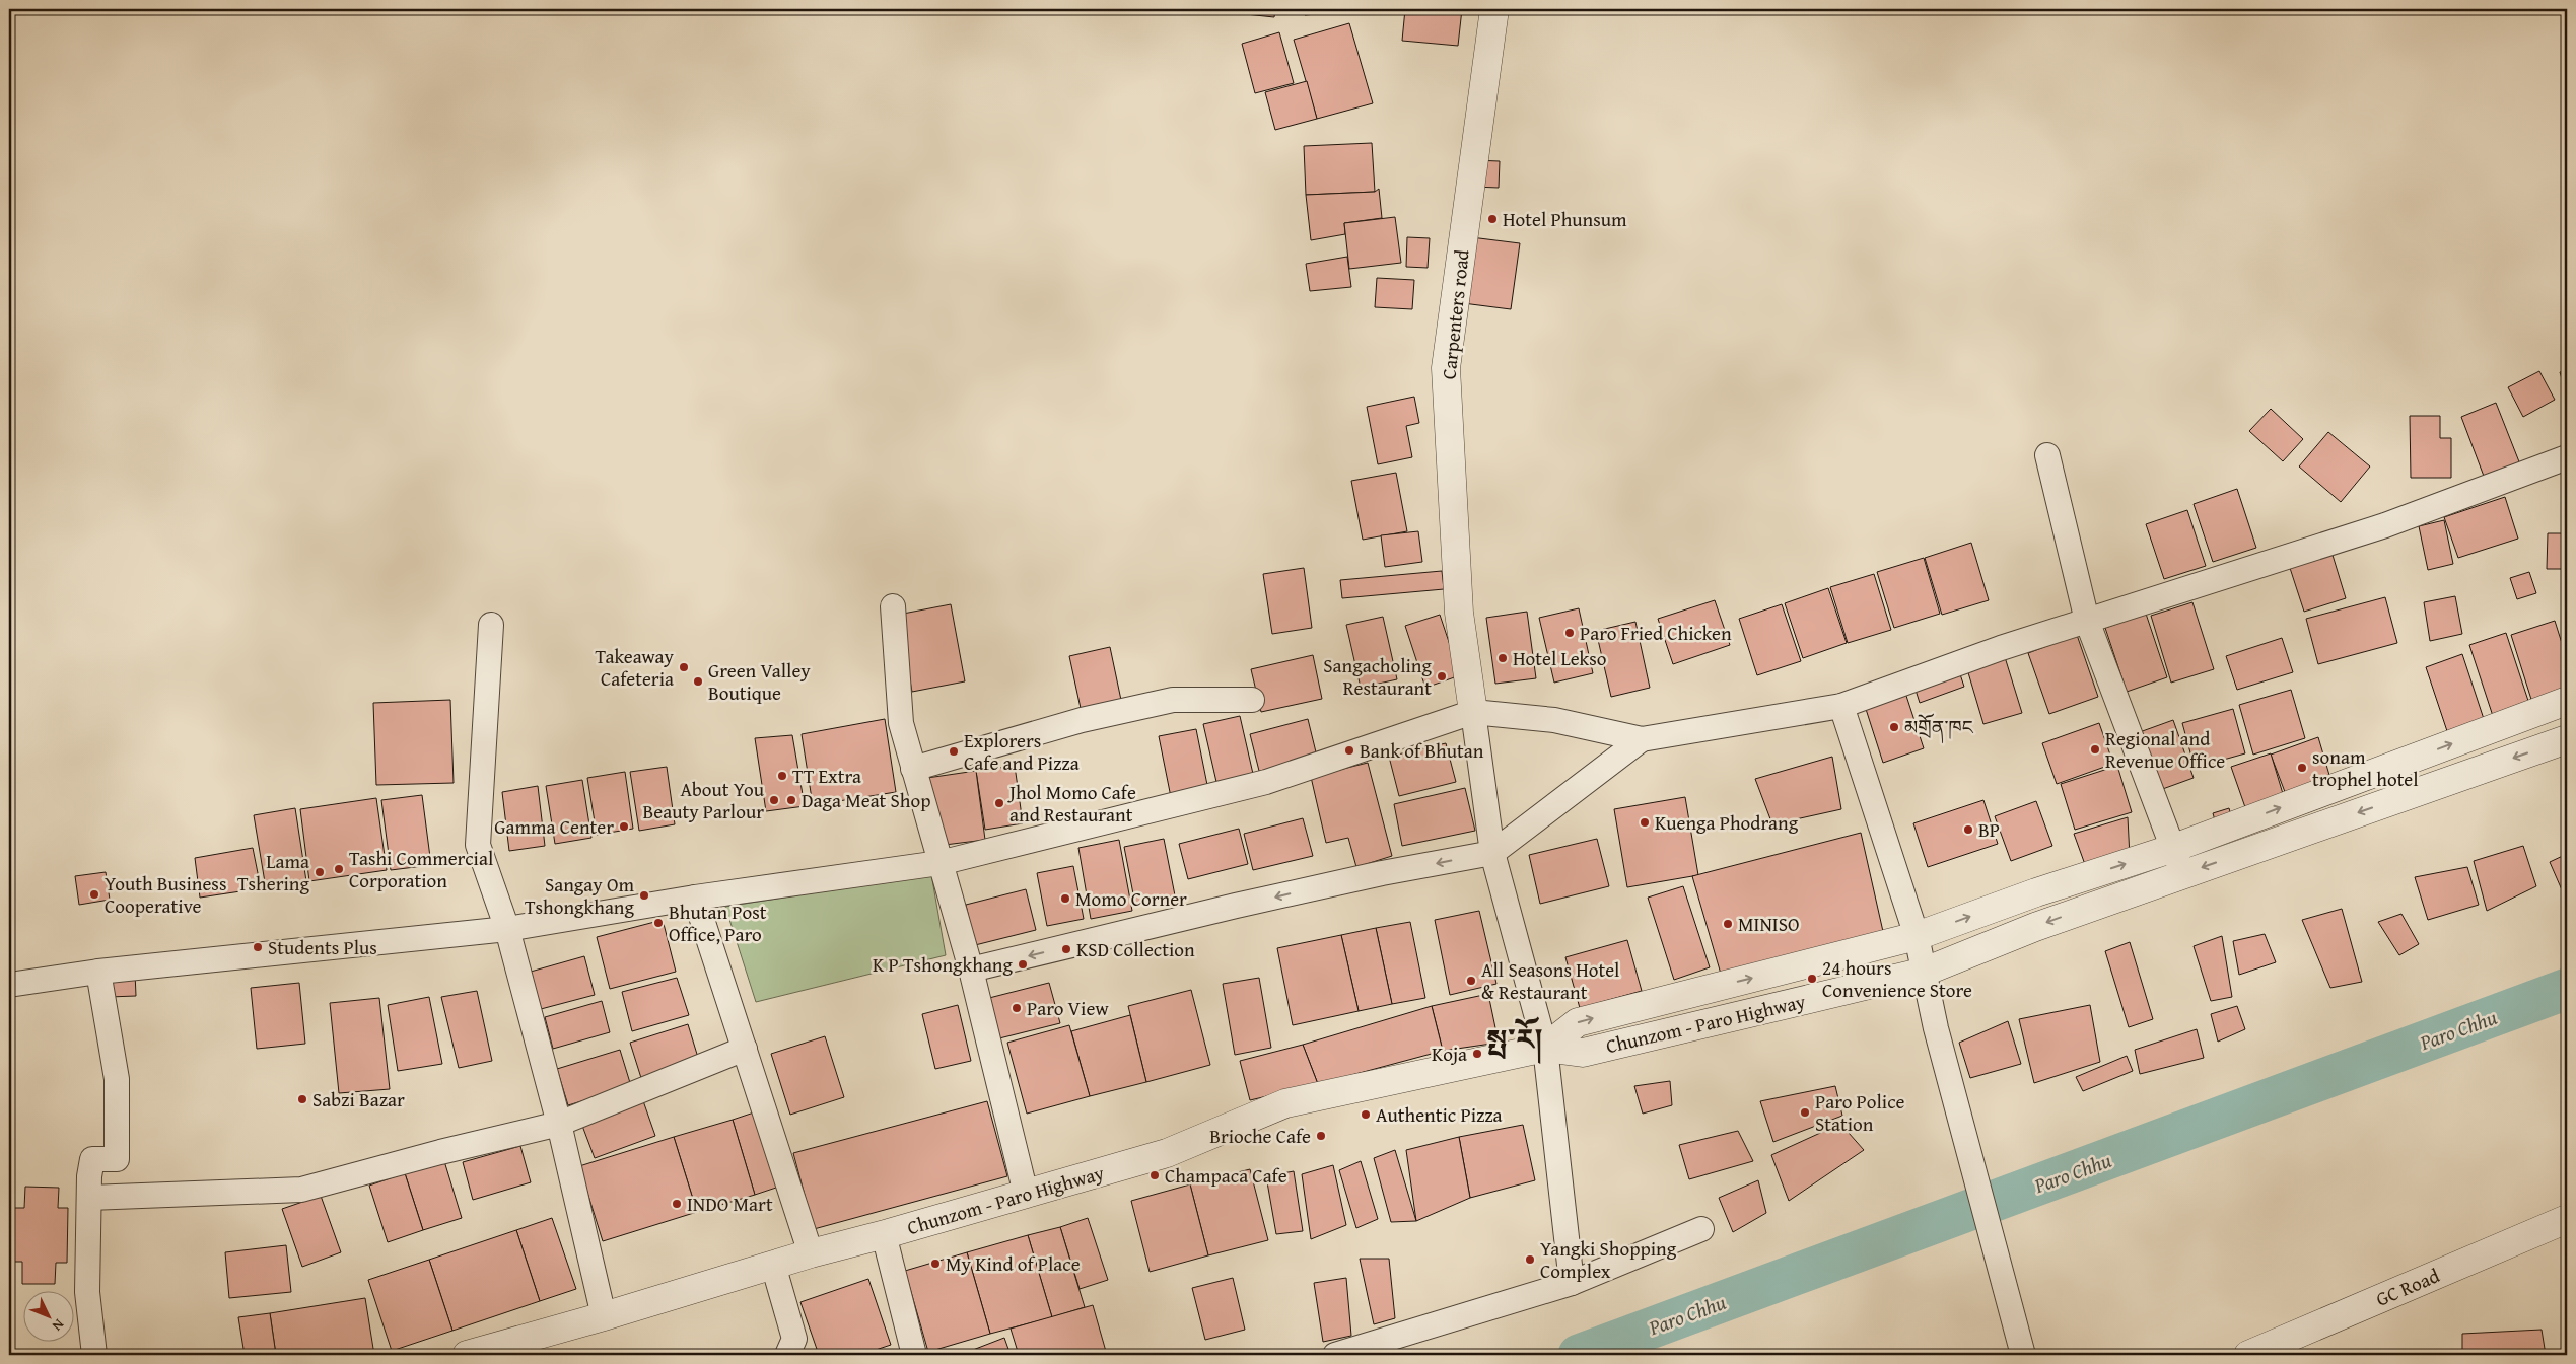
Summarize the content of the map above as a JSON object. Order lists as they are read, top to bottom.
{
  "streets": {
    "street": ["Carpenters road", "Chunzom - Paro Highway", "GC Road"]
  },
  "districts": ["སྤ་རོ།"],
  "water": ["Paro Chhu"],
  "places": [
    "Hotel Phunsum",
    "Paro Fried Chicken",
    "Hotel Lekso",
    "Takeaway Cafeteria",
    "Sangacholing Restaurant",
    "Green Valley Boutique",
    "མགྲོན་ཁང",
    "Regional and Revenue Office",
    "Bank of Bhutan",
    "Explorers Cafe and Pizza",
    "sonam trophel hotel",
    "TT Extra",
    "About You Beauty Parlour",
    "Daga Meat Shop",
    "Jhol Momo Cafe and Restaurant",
    "Kuenga Phodrang",
    "Gamma Center",
    "BP",
    "Tashi Commercial Corporation",
    "Lama Tshering",
    "Youth Business Cooperative",
    "Sangay Om Tshongkhang",
    "Momo Corner",
    "Bhutan Post Office, Paro",
    "MINISO",
    "Students Plus",
    "KSD Collection",
    "K P Tshongkhang",
    "24 hours Convenience Store",
    "All Seasons Hotel & Restaurant",
    "Paro View",
    "Koja",
    "Sabzi Bazar",
    "Paro Police Station",
    "Authentic Pizza",
    "Brioche Cafe",
    "Champaca Cafe",
    "INDO Mart",
    "Yangki Shopping Complex",
    "My Kind of Place"
  ],
  "north": "bottom right"
}
